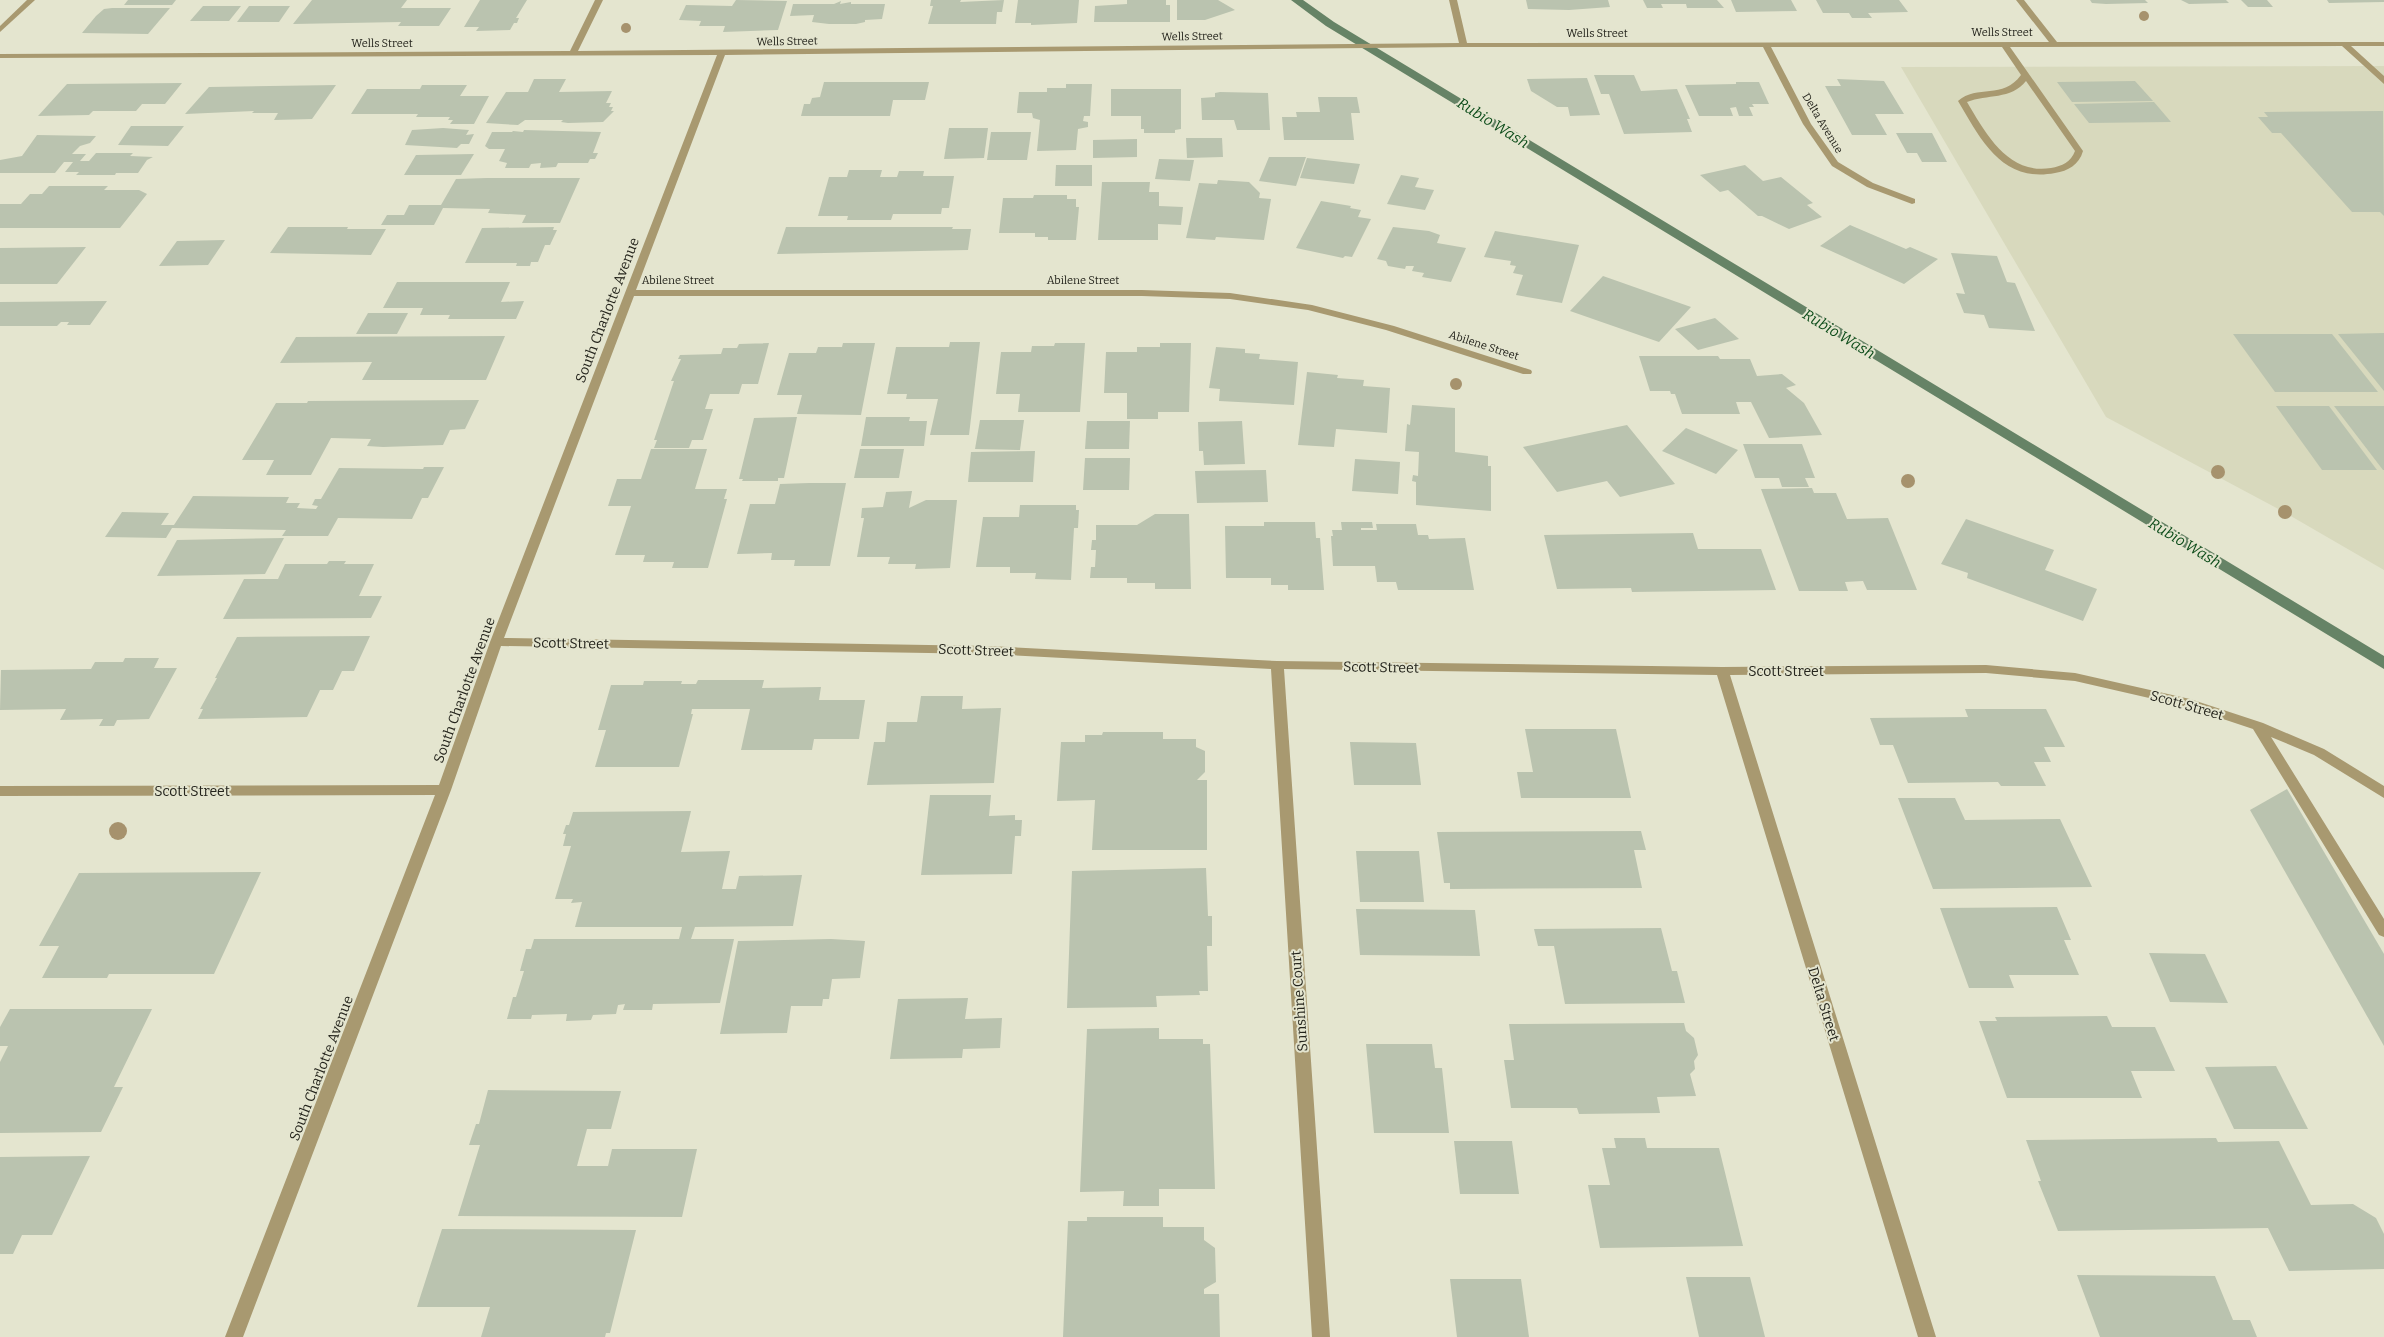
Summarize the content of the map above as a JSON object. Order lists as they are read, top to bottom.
{
  "streets": {
    "street": [
      "Wells Street",
      "Delta Avenue",
      "Abilene Street",
      "South Charlotte Avenue",
      "Scott Street",
      "Sunshine Court",
      "Delta Street"
    ]
  },
  "crossings": [
    ["Wells Street", "Delta Avenue"],
    ["Wells Street", "South Charlotte Avenue"],
    ["Abilene Street", "South Charlotte Avenue"],
    ["South Charlotte Avenue", "Scott Street"],
    ["Scott Street", "Sunshine Court"],
    ["Scott Street", "Delta Street"]
  ],
  "water": ["Rubio Wash"]
}
